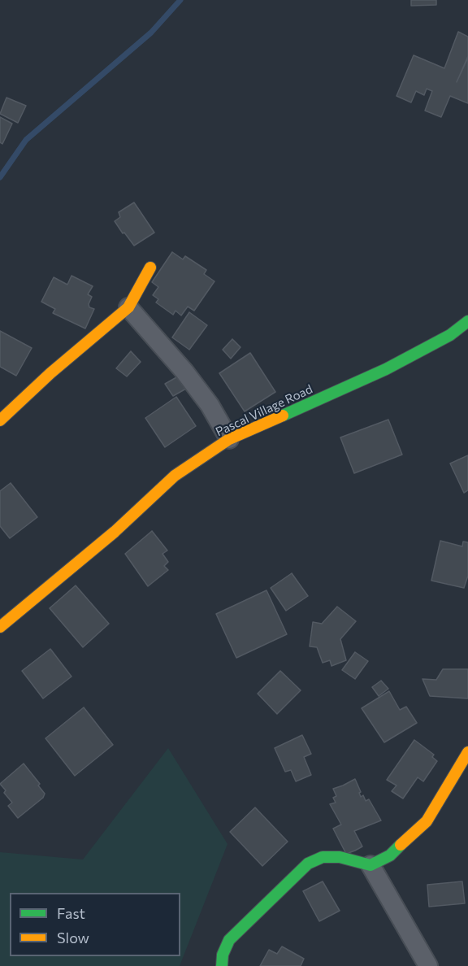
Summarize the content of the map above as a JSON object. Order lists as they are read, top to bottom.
{
  "streets": {
    "street": ["Pascal Village Road"]
  },
  "legend": ["Fast", "Slow"]
}
